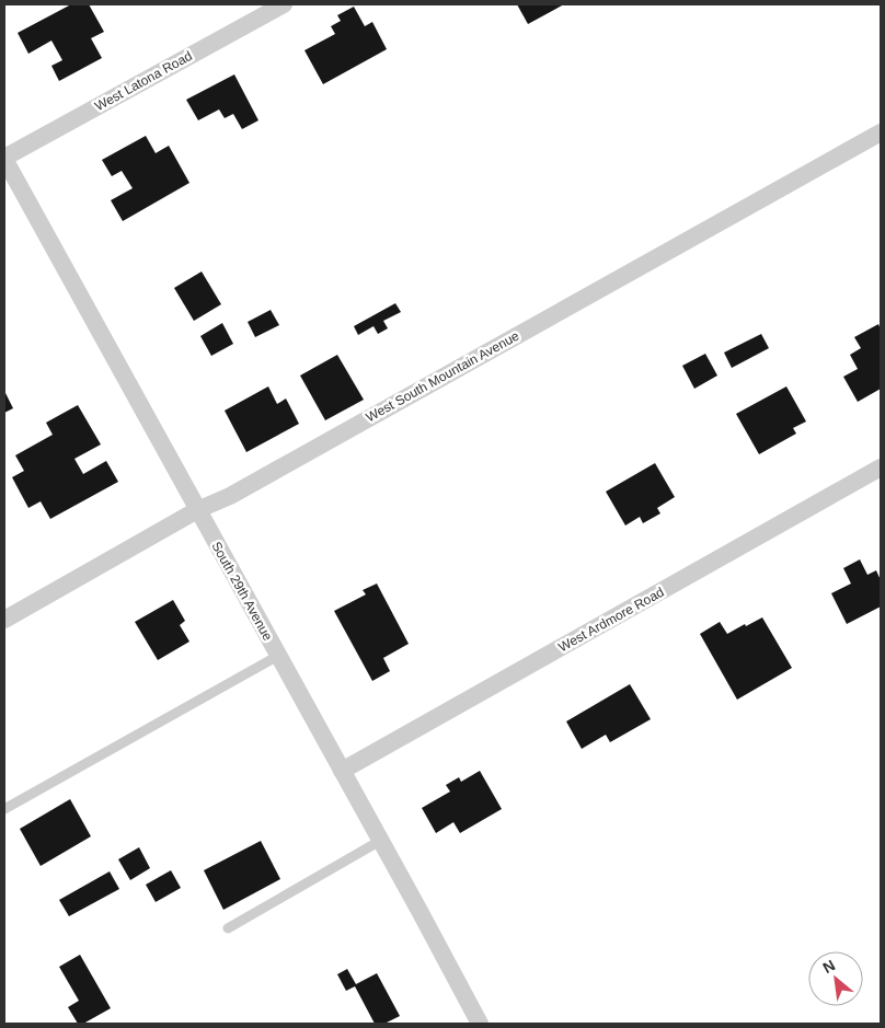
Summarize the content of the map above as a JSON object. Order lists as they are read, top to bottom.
{
  "streets": {
    "street": [
      "West Latona Road",
      "West South Mountain Avenue",
      "South 29th Avenue",
      "West Ardmore Road"
    ]
  },
  "crossings": [
    ["West Latona Road", "South 29th Avenue"],
    ["West South Mountain Avenue", "South 29th Avenue"],
    ["South 29th Avenue", "West Ardmore Road"]
  ],
  "north": "top left"
}
